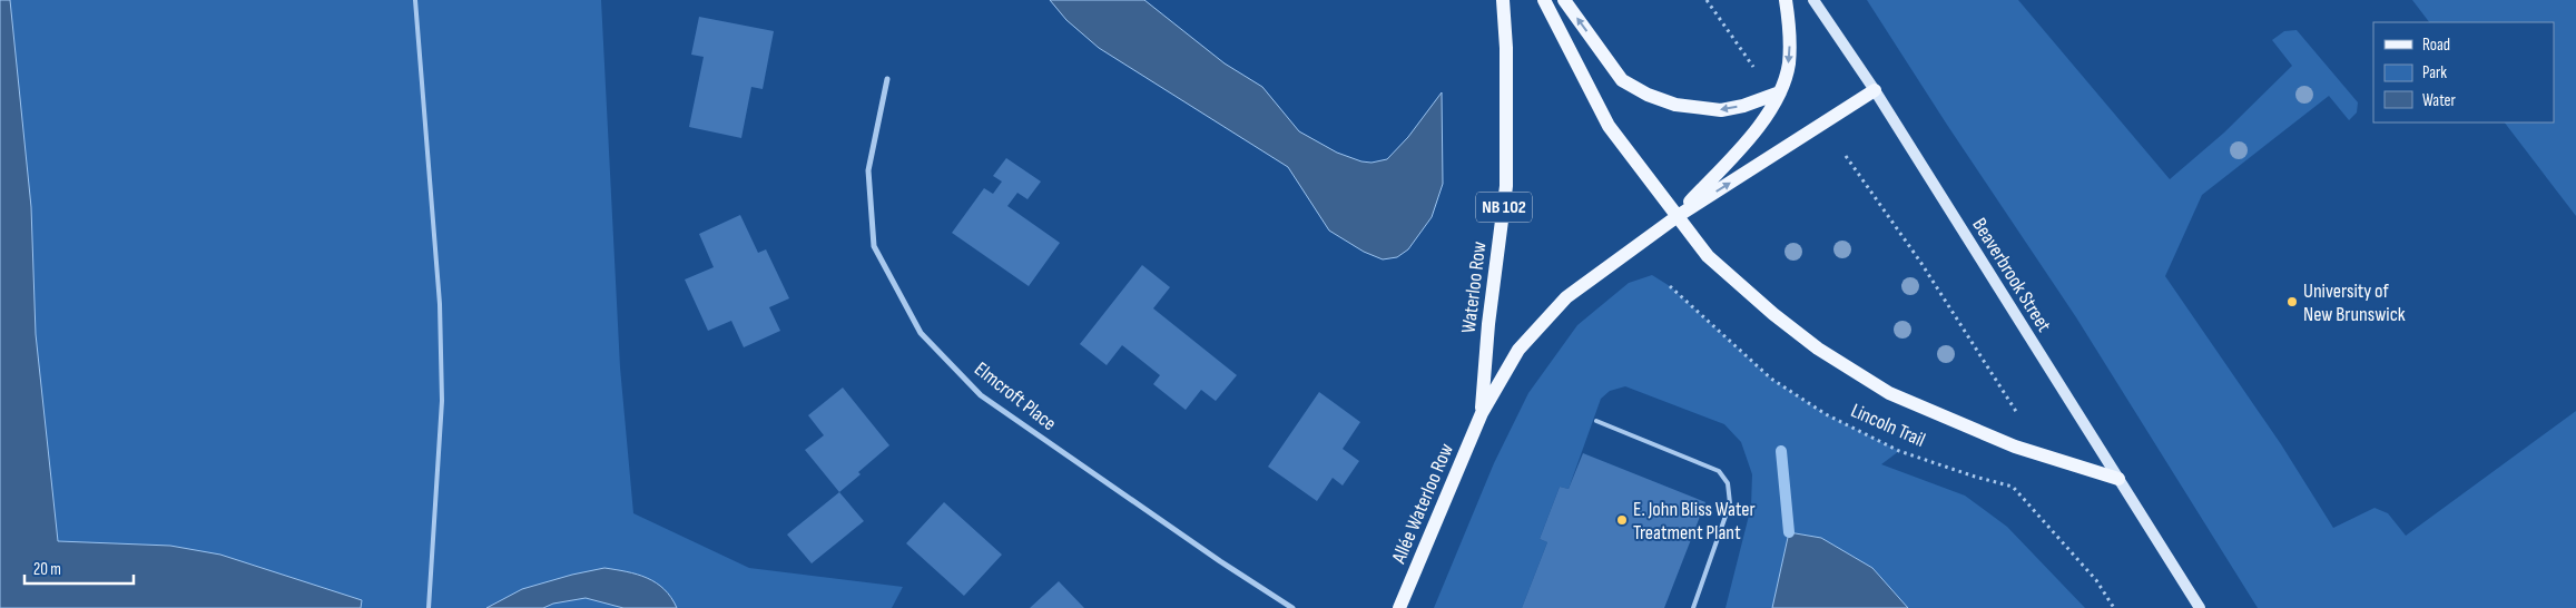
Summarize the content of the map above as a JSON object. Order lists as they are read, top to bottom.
{
  "streets": {
    "main road": ["NB 102", "Waterloo Row", "Allée Waterloo Row"],
    "street": ["Beaverbrook Street", "Elmcroft Place"],
    "path": ["Lincoln Trail"]
  },
  "crossings": [
    ["Waterloo Row", "Allée Waterloo Row"]
  ],
  "places": ["University of New Brunswick", "E. John Bliss Water Treatment Plant"],
  "legend": ["Road", "Park", "Water"],
  "scale_bar": "20 m"
}
